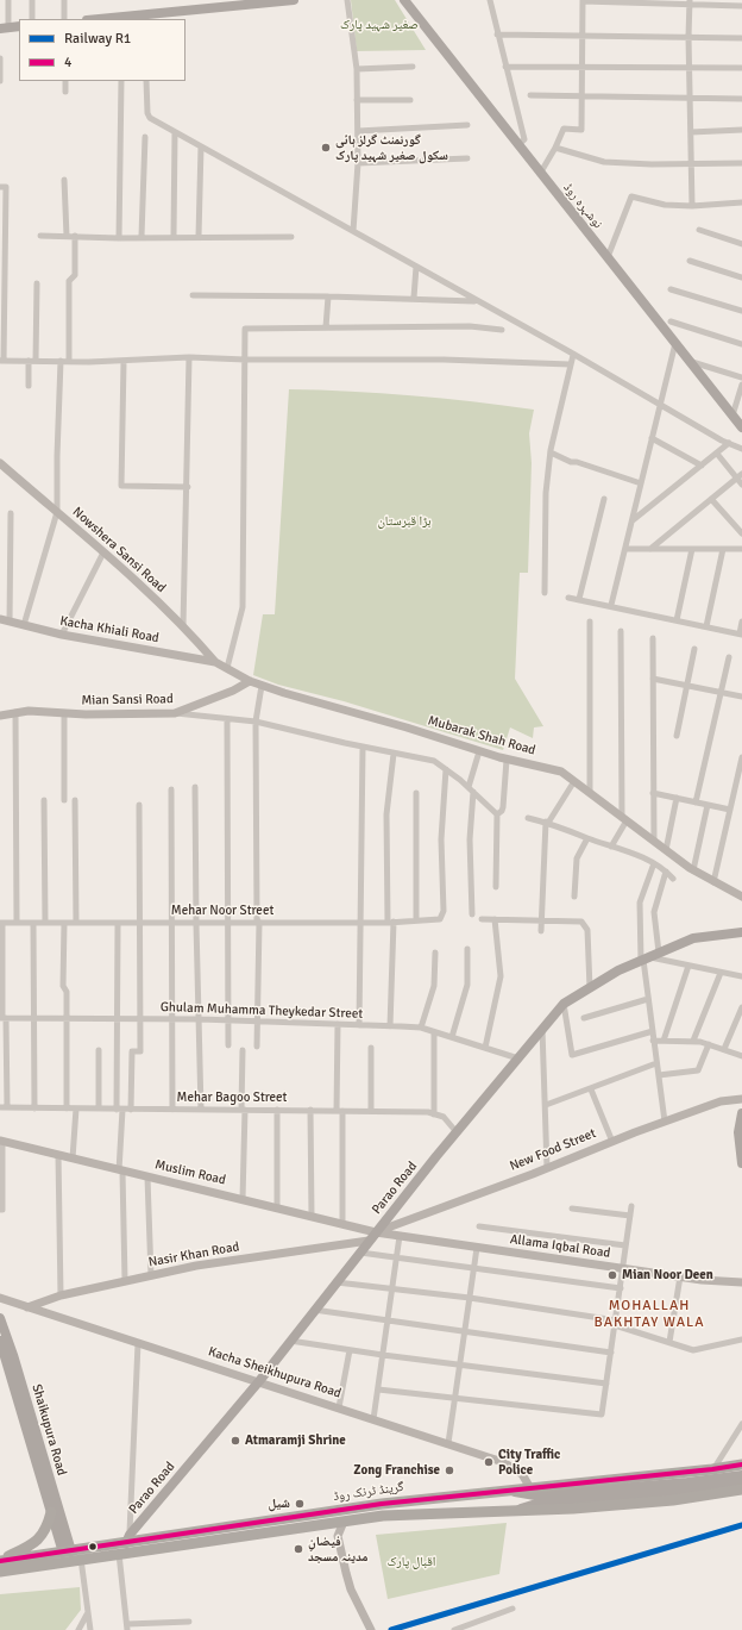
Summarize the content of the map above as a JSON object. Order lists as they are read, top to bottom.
{
  "streets": {
    "highway": ["گرینڈ ٹرنک روڈ"],
    "main road": ["نوشہرہ روڈ", "Parao Road", "Shaikupura Road"],
    "street": [
      "Nowshera Sansi Road",
      "Kacha Khiali Road",
      "Mian Sansi Road",
      "Mubarak Shah Road",
      "Mehar Noor Street",
      "Ghulam Muhamma Theykedar Street",
      "Mehar Bagoo Street",
      "New Food Street",
      "Muslim Road",
      "Allama Iqbal Road",
      "Nasir Khan Road",
      "Kacha Sheikhupura Road"
    ]
  },
  "crossings": [
    ["Nowshera Sansi Road", "Kacha Khiali Road"],
    ["Nowshera Sansi Road", "Mubarak Shah Road"],
    ["Kacha Khiali Road", "Mubarak Shah Road"],
    ["Mian Sansi Road", "Mubarak Shah Road"],
    ["Ghulam Muhamma Theykedar Street", "Parao Road"],
    ["Mehar Bagoo Street", "Parao Road"],
    ["New Food Street", "Muslim Road"],
    ["New Food Street", "Parao Road"],
    ["New Food Street", "Allama Iqbal Road"],
    ["Muslim Road", "Parao Road"],
    ["Muslim Road", "Allama Iqbal Road"],
    ["Parao Road", "Allama Iqbal Road"],
    ["Parao Road", "Nasir Khan Road"],
    ["Parao Road", "Kacha Sheikhupura Road"],
    ["Parao Road", "گرینڈ ٹرنک روڈ"],
    ["Nasir Khan Road", "Kacha Sheikhupura Road"],
    ["Kacha Sheikhupura Road", "گرینڈ ٹرنک روڈ"],
    ["Shaikupura Road", "گرینڈ ٹرنک روڈ"]
  ],
  "districts": ["MOHALLAH BAKHTAY WALA"],
  "parks": ["صغیر شہید پارک", "بڑا قبرستان", "اقبال پارک"],
  "places": [
    "گورنمنٹ گرلز ہائی سکول صغیر شہید پارک",
    "Mian Noor Deen",
    "Atmaramji Shrine",
    "City Traffic Police",
    "Zong Franchise",
    "شیل",
    "فیضانِ مدینہ مسجد"
  ],
  "lines": ["transit line 4", "rail line R1"],
  "legend": ["Railway R1", "4"]
}
